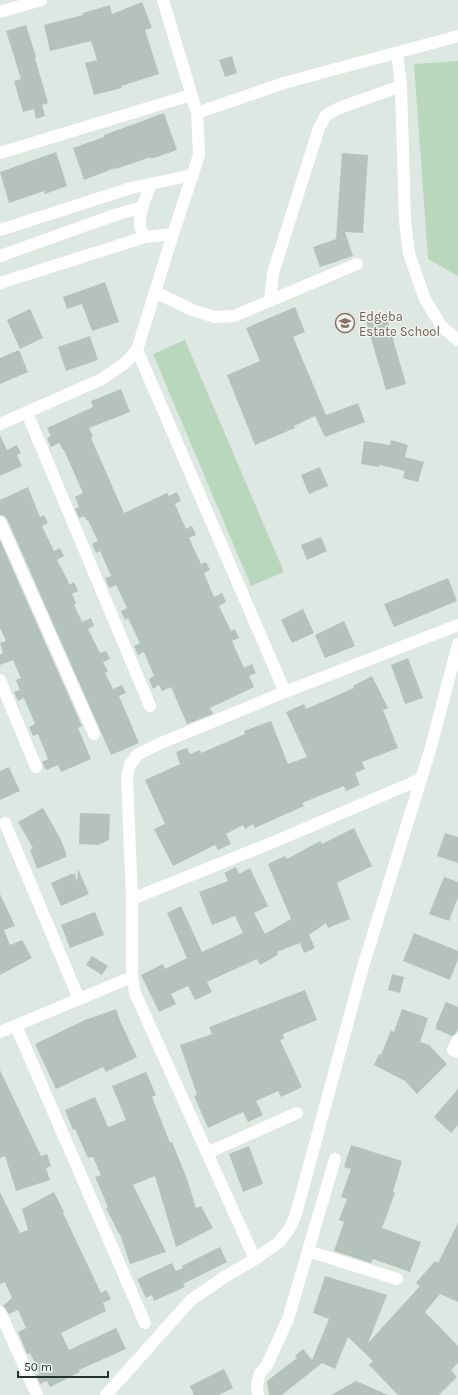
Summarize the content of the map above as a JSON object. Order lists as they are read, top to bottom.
{
  "places": {
    "school or university": ["Edgeba Estate School"]
  },
  "scale_bar": "50 m"
}
